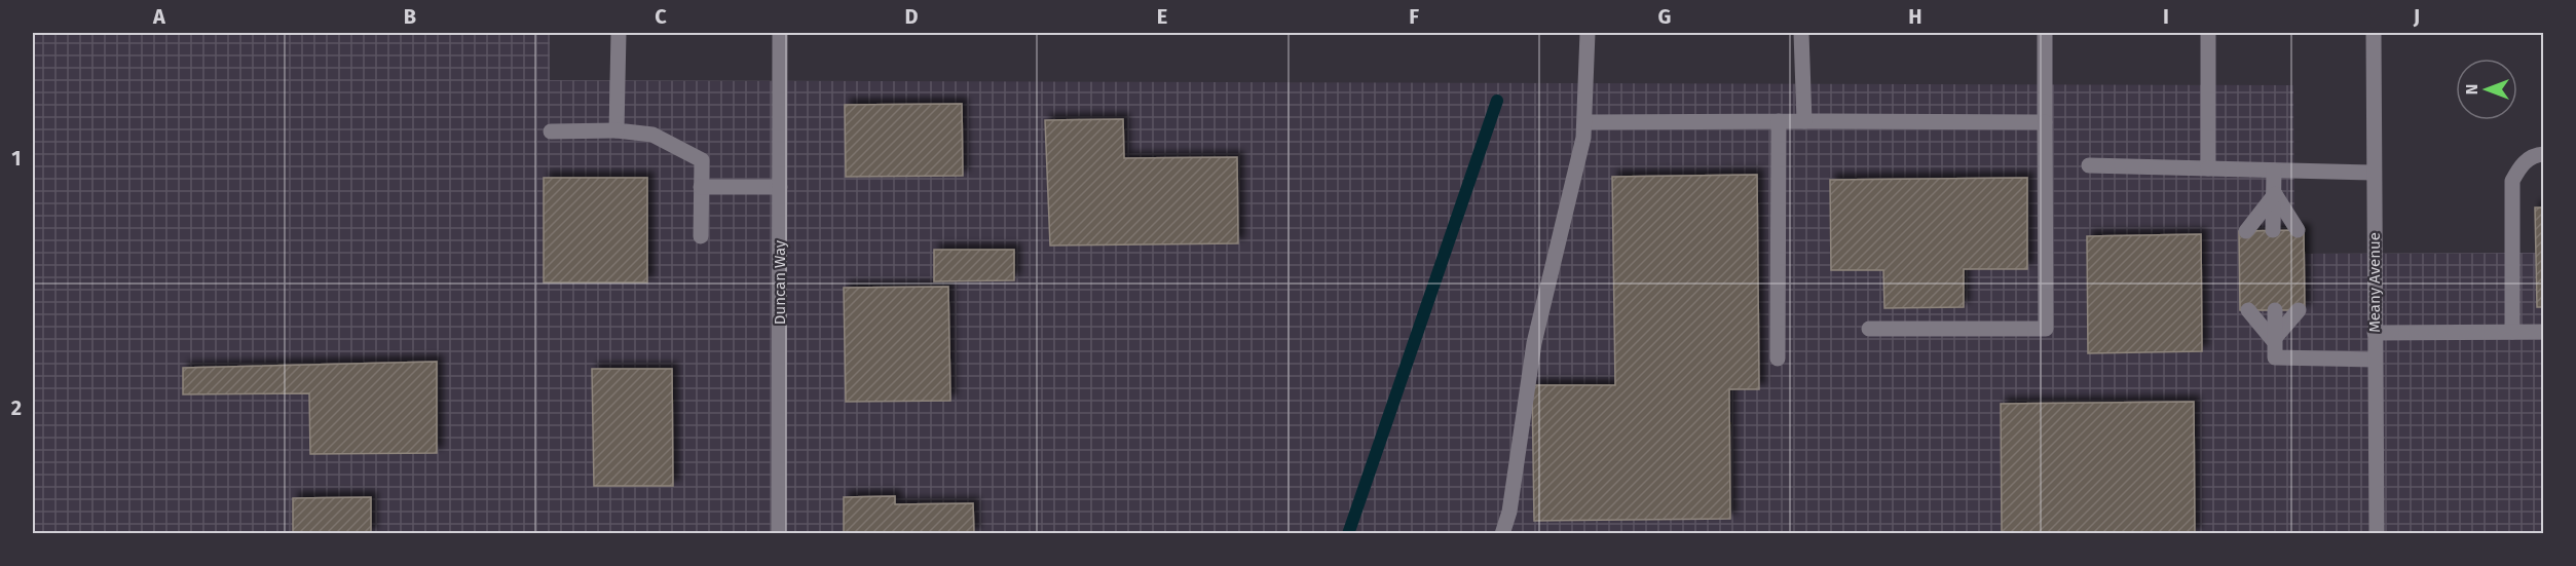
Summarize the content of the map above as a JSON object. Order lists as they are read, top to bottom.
{
  "streets": {
    "street": ["Duncan Way", "Meany Avenue"]
  },
  "north": "left",
  "grid": {
    "columns": [
      "A",
      "B",
      "C",
      "D",
      "E",
      "F",
      "G",
      "H",
      "I",
      "J"
    ],
    "rows": ["1", "2"]
  }
}
